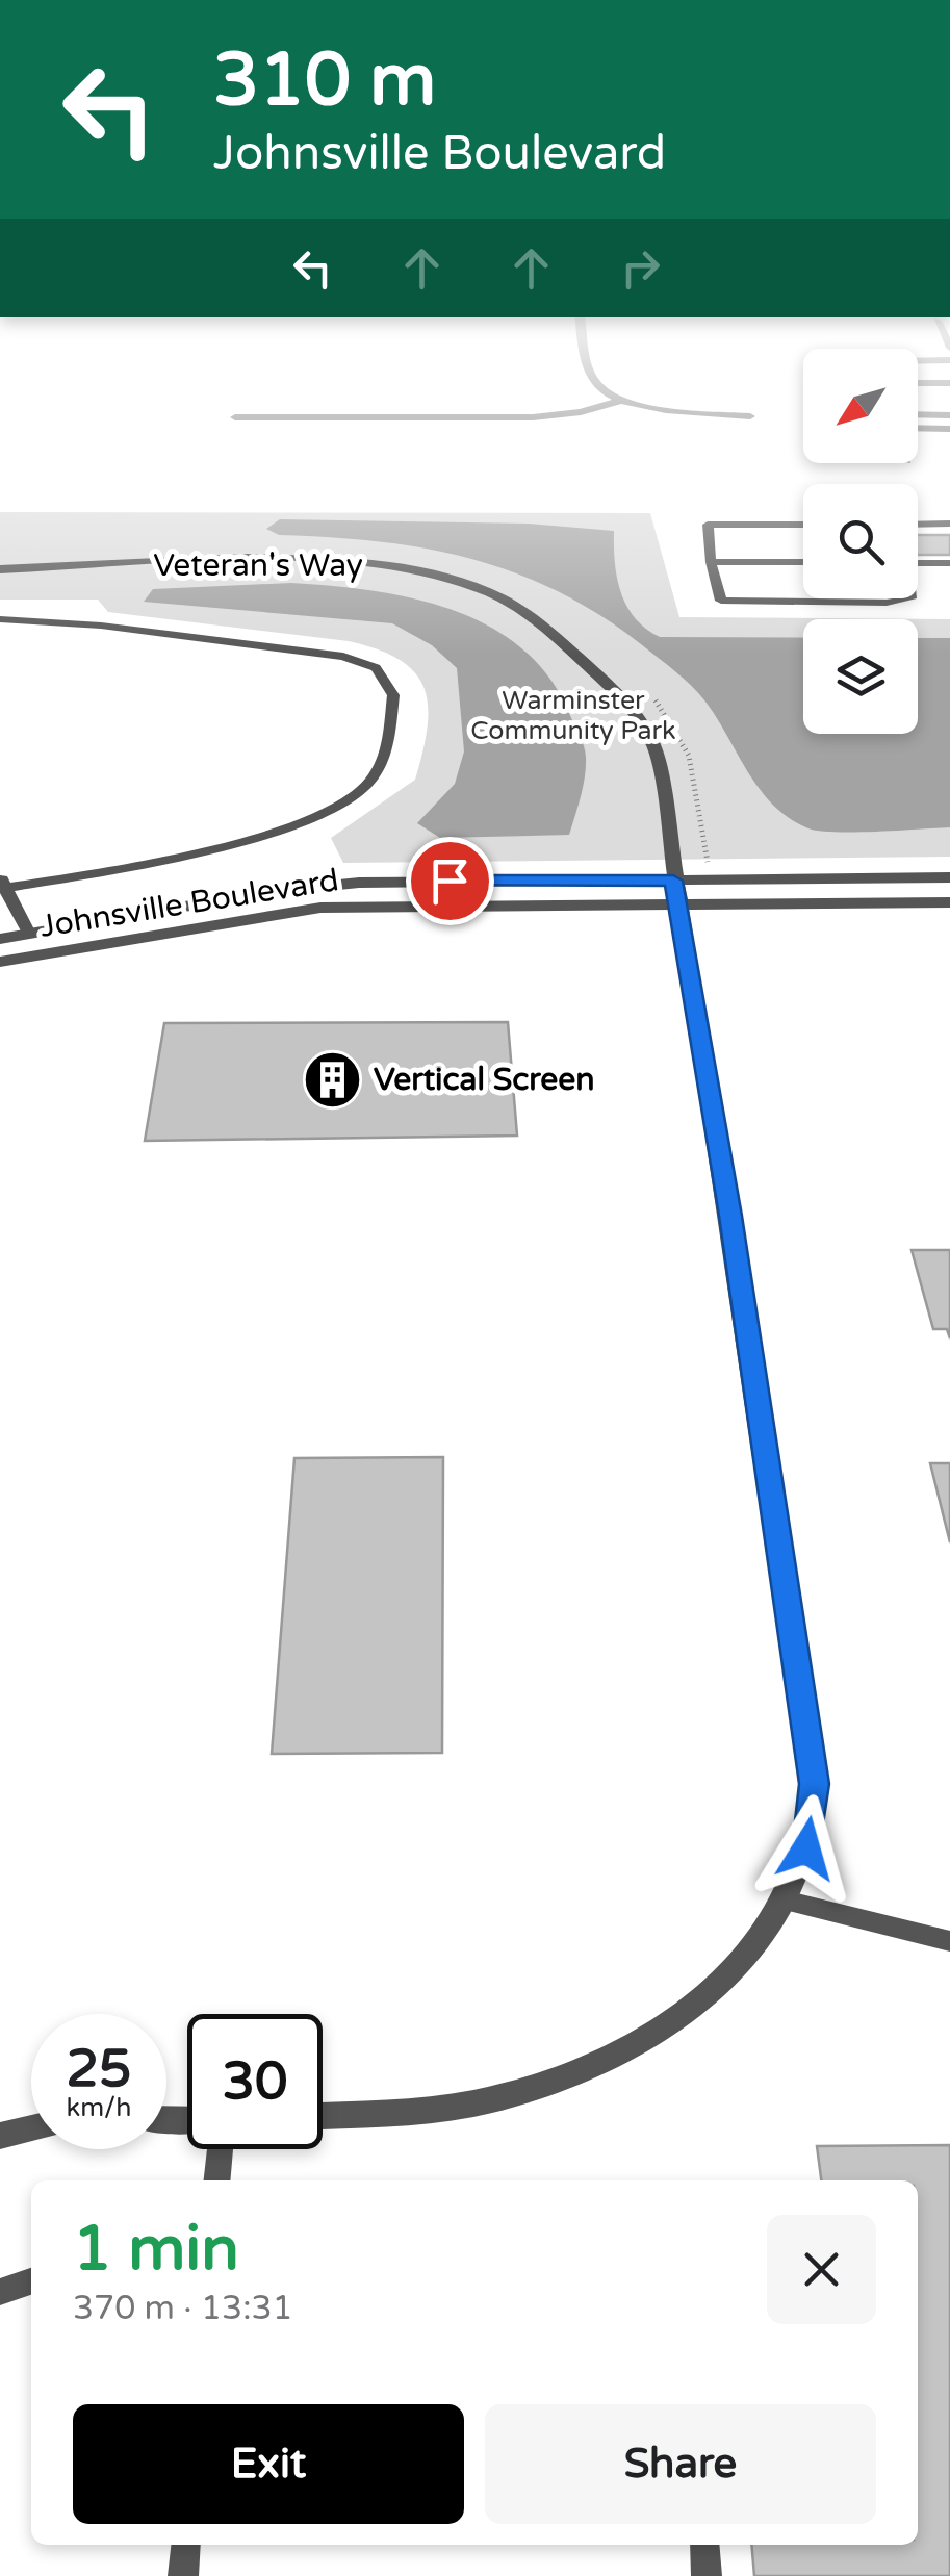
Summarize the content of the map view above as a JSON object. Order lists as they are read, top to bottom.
{
  "streets": {
    "street": ["Veteran's Way", "Johnsville Boulevard"]
  },
  "crossings": [
    ["Veteran's Way", "Johnsville Boulevard"]
  ],
  "parks": ["Warminster Community Park"],
  "places": {
    "building": ["Vertical Screen"]
  },
  "north": "bottom left",
  "page": {
    "turn": ["310 m", "Johnsville Boulevard"],
    "speed": "25 km/h",
    "limit": "30",
    "heading": ["1 min", "370 m · 13:31"],
    "buttons": ["Exit", "Share"]
  }
}
